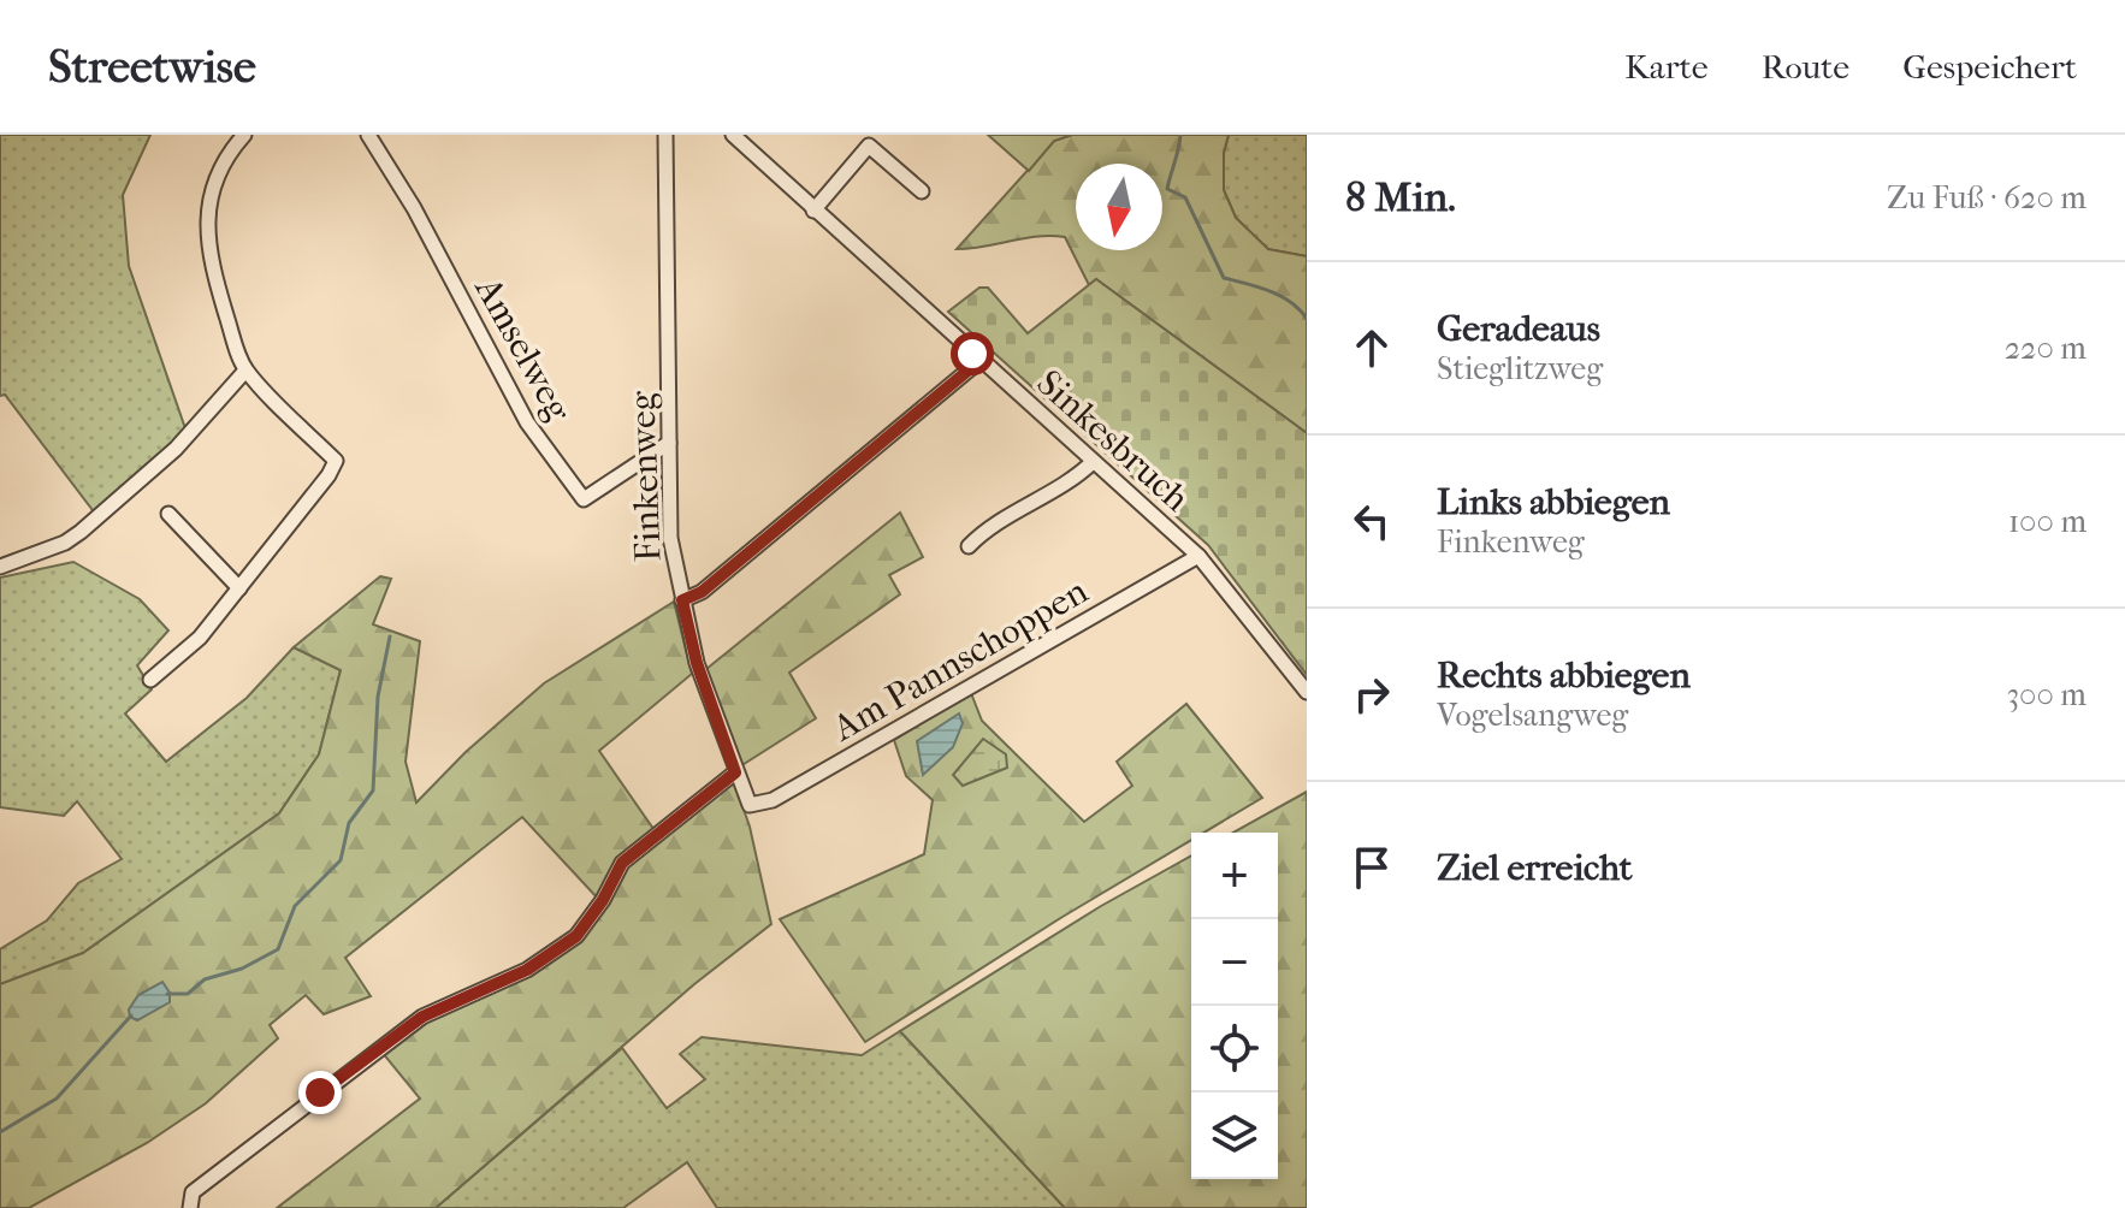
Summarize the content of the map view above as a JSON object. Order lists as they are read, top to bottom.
{
  "streets": {
    "street": [
      "Amselweg",
      "Sinkesbruch",
      "Finkenweg",
      "Am Pannschoppen"
    ]
  },
  "crossings": [
    ["Amselweg", "Finkenweg"],
    ["Sinkesbruch", "Am Pannschoppen"],
    ["Finkenweg", "Am Pannschoppen"]
  ],
  "north": "bottom",
  "page": {
    "header": "Streetwise",
    "nav": ["Karte", "Route", "Gespeichert"],
    "heading": ["8 Min.", "Zu Fuß · 620 m"],
    "list": [
      ["Geradeaus", "Stieglitzweg", "220 m"],
      ["Links abbiegen", "Finkenweg", "100 m"],
      ["Rechts abbiegen", "Vogelsangweg", "300 m"],
      "Ziel erreicht"
    ],
    "map_buttons": ["+", "−"]
  }
}
